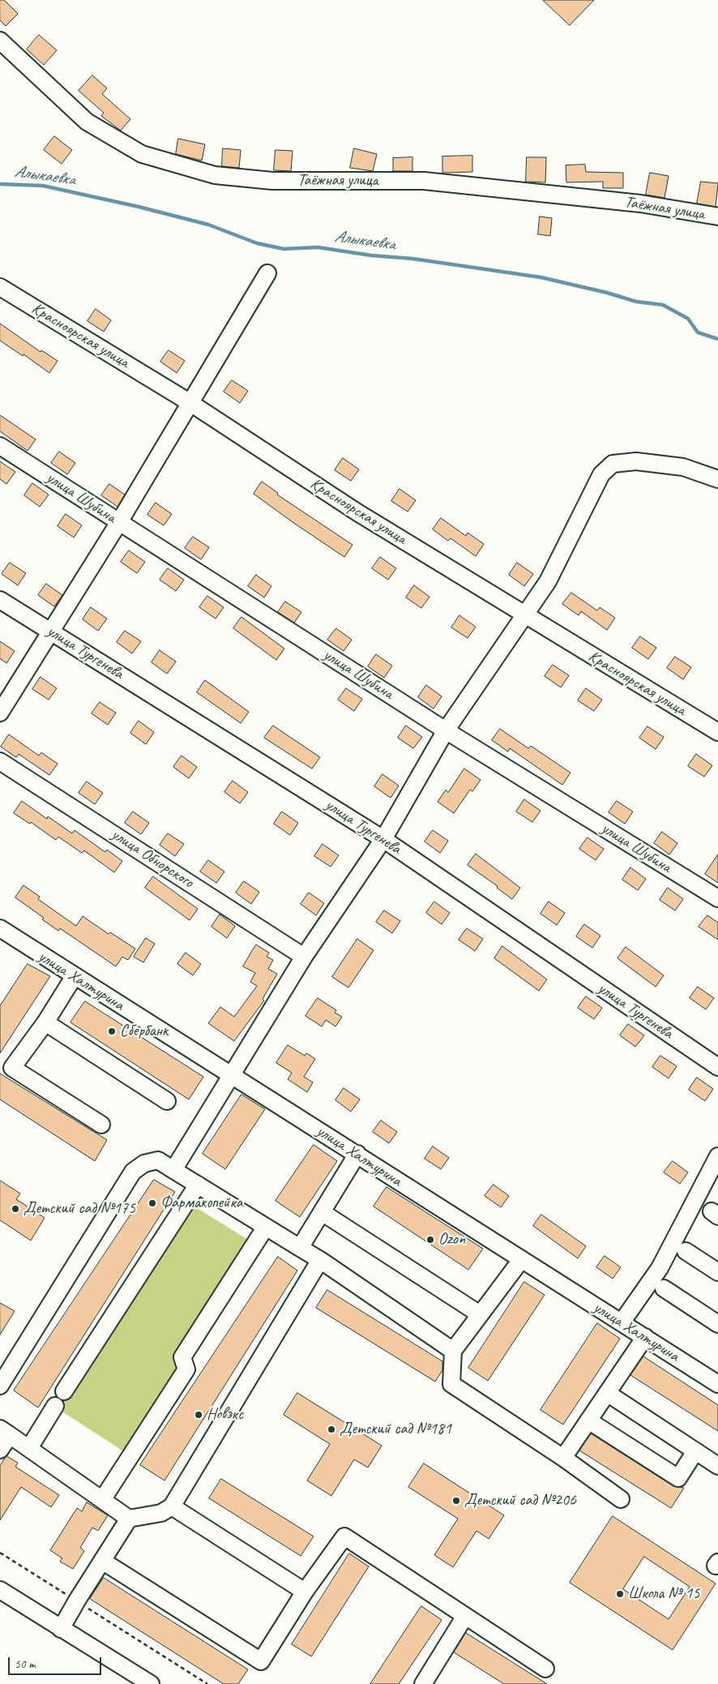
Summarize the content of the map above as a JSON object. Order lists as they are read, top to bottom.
{
  "streets": {
    "street": [
      "Таёжная улица",
      "Красноярская улица",
      "улица Шубина",
      "улица Тургенева",
      "улица Обнорского",
      "улица Халтурина"
    ]
  },
  "water": ["Алыкаевка"],
  "places": [
    "Сбербанк",
    "Фармакопейка",
    "Детский сад №175",
    "Ozon",
    "Новэкс",
    "Детский сад №181",
    "Детский сад №206",
    "Школа № 15"
  ],
  "scale_bar": "50 m"
}
